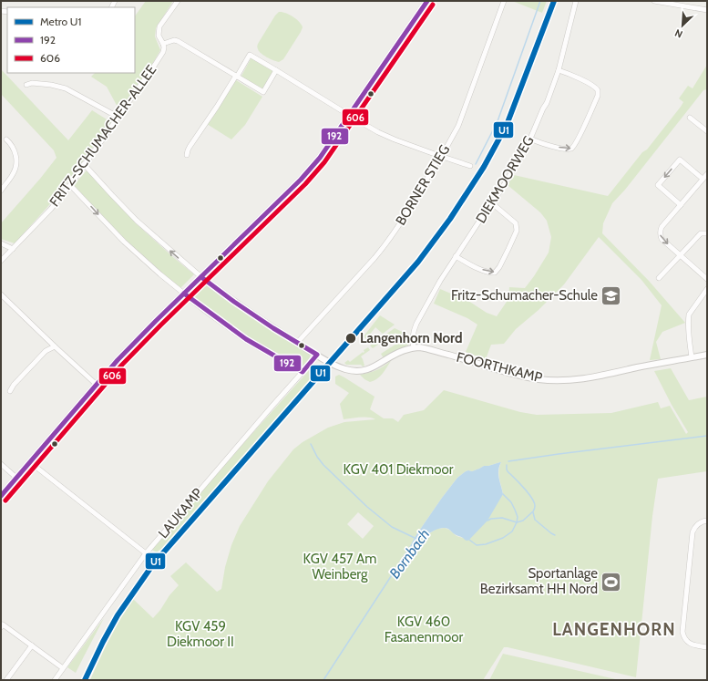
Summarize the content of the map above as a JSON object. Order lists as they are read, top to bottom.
{
  "streets": {
    "street": [
      "FRITZ-SCHUMACHER-ALLEE",
      "DIEKMOORWEG",
      "BORNER STIEG",
      "FOORTHKAMP",
      "LAUKAMP"
    ]
  },
  "crossings": [
    ["DIEKMOORWEG", "FOORTHKAMP"]
  ],
  "districts": ["LANGENHORN"],
  "water": ["Bornbach"],
  "parks": [
    "KGV 401 Diekmoor",
    "KGV 457 Am Weinberg",
    "KGV 460 Fasanenmoor",
    "KGV 459 Diekmoor II"
  ],
  "places": {
    "school or university": ["Fritz-Schumacher-Schule"],
    "other": ["Langenhorn Nord"],
    "sports": ["Sportanlage Bezirksamt HH Nord"]
  },
  "lines": ["metro line U1", "transit line 192", "transit line 606"],
  "legend": ["Metro U1", "192", "606"],
  "north": "bottom left"
}
